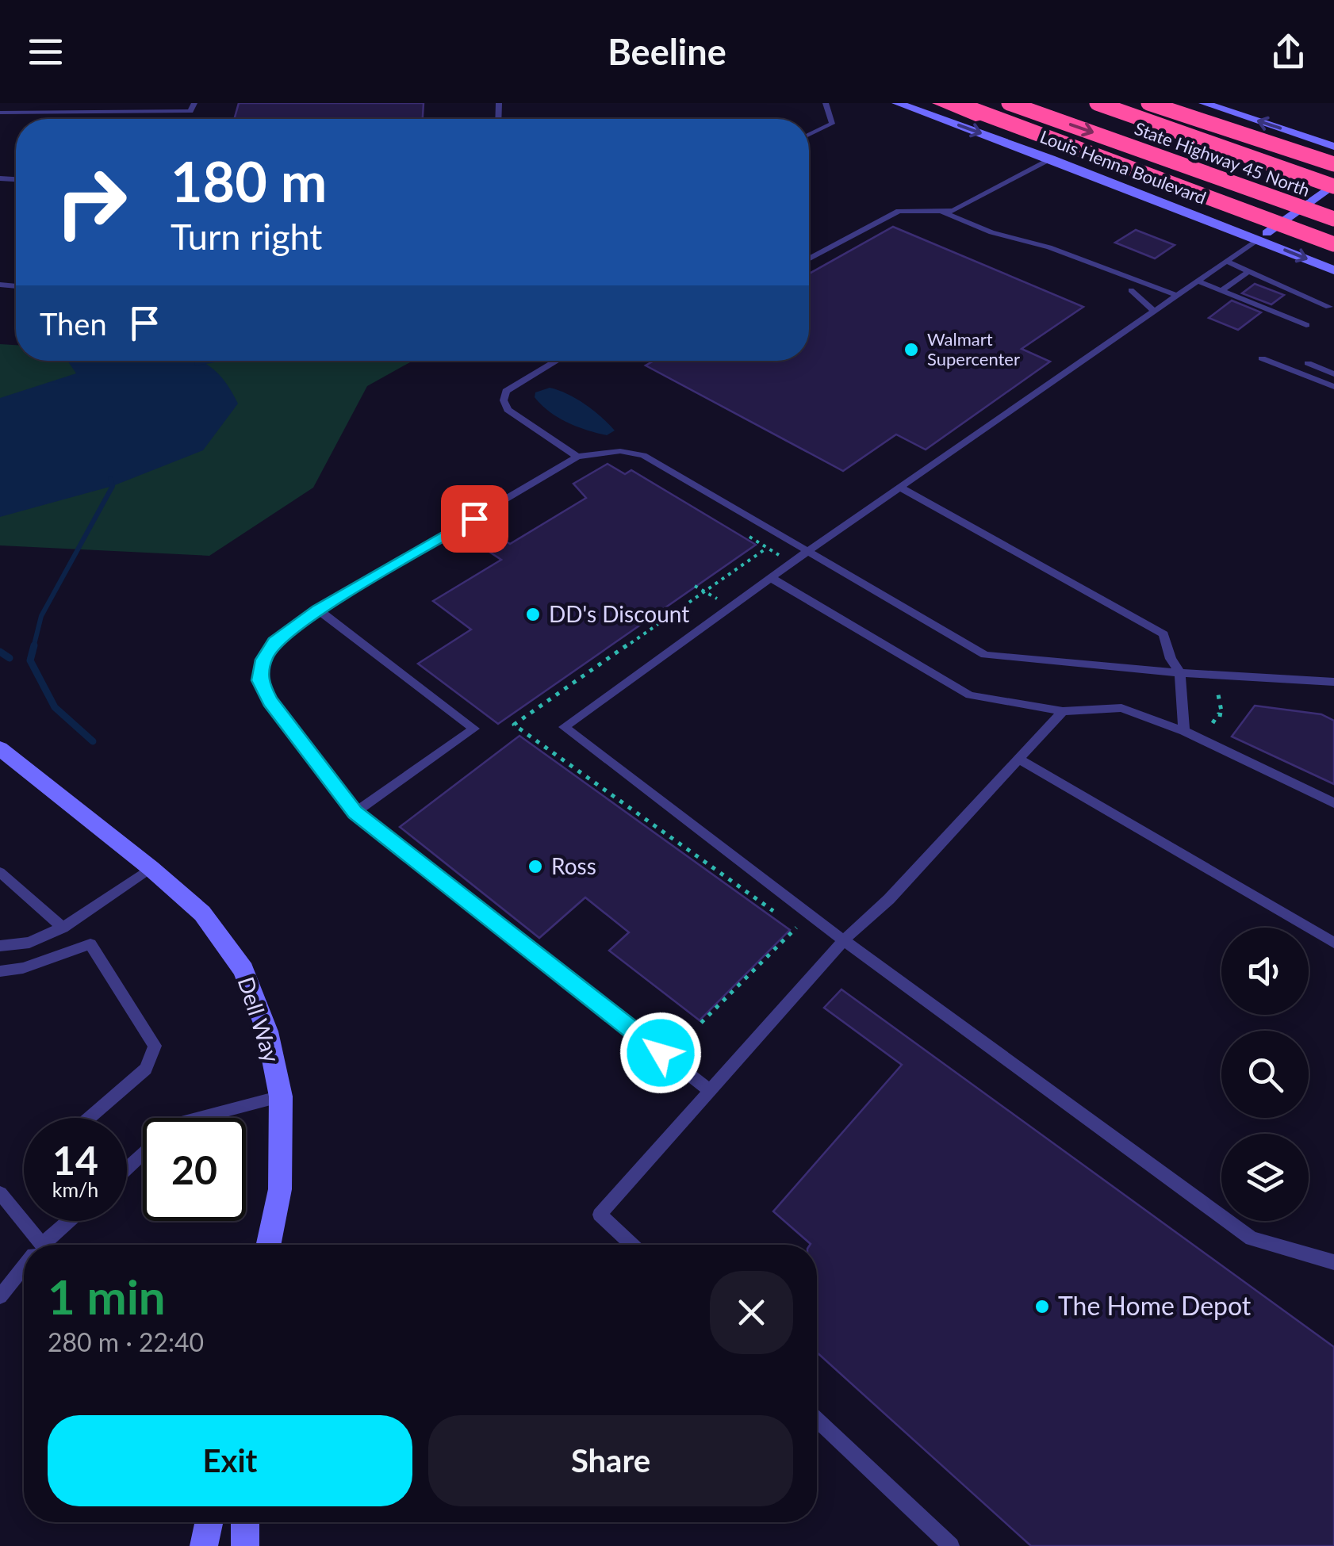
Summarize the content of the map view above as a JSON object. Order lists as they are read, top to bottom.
{
  "streets": {
    "highway": ["State Highway 45 North"],
    "main road": ["Louis Henna Boulevard", "Dell Way"]
  },
  "one_way": ["Louis Henna Boulevard"],
  "places": [
    "Walmart Supercenter",
    "DD's Discount",
    "Ross",
    "The Home Depot"
  ],
  "page": {
    "header": "Beeline",
    "turn": ["180 m", "Turn right"],
    "then": "Then",
    "speed": "14 km/h",
    "limit": "20",
    "heading": ["1 min", "280 m · 22:40"],
    "buttons": ["Exit", "Share"]
  }
}
